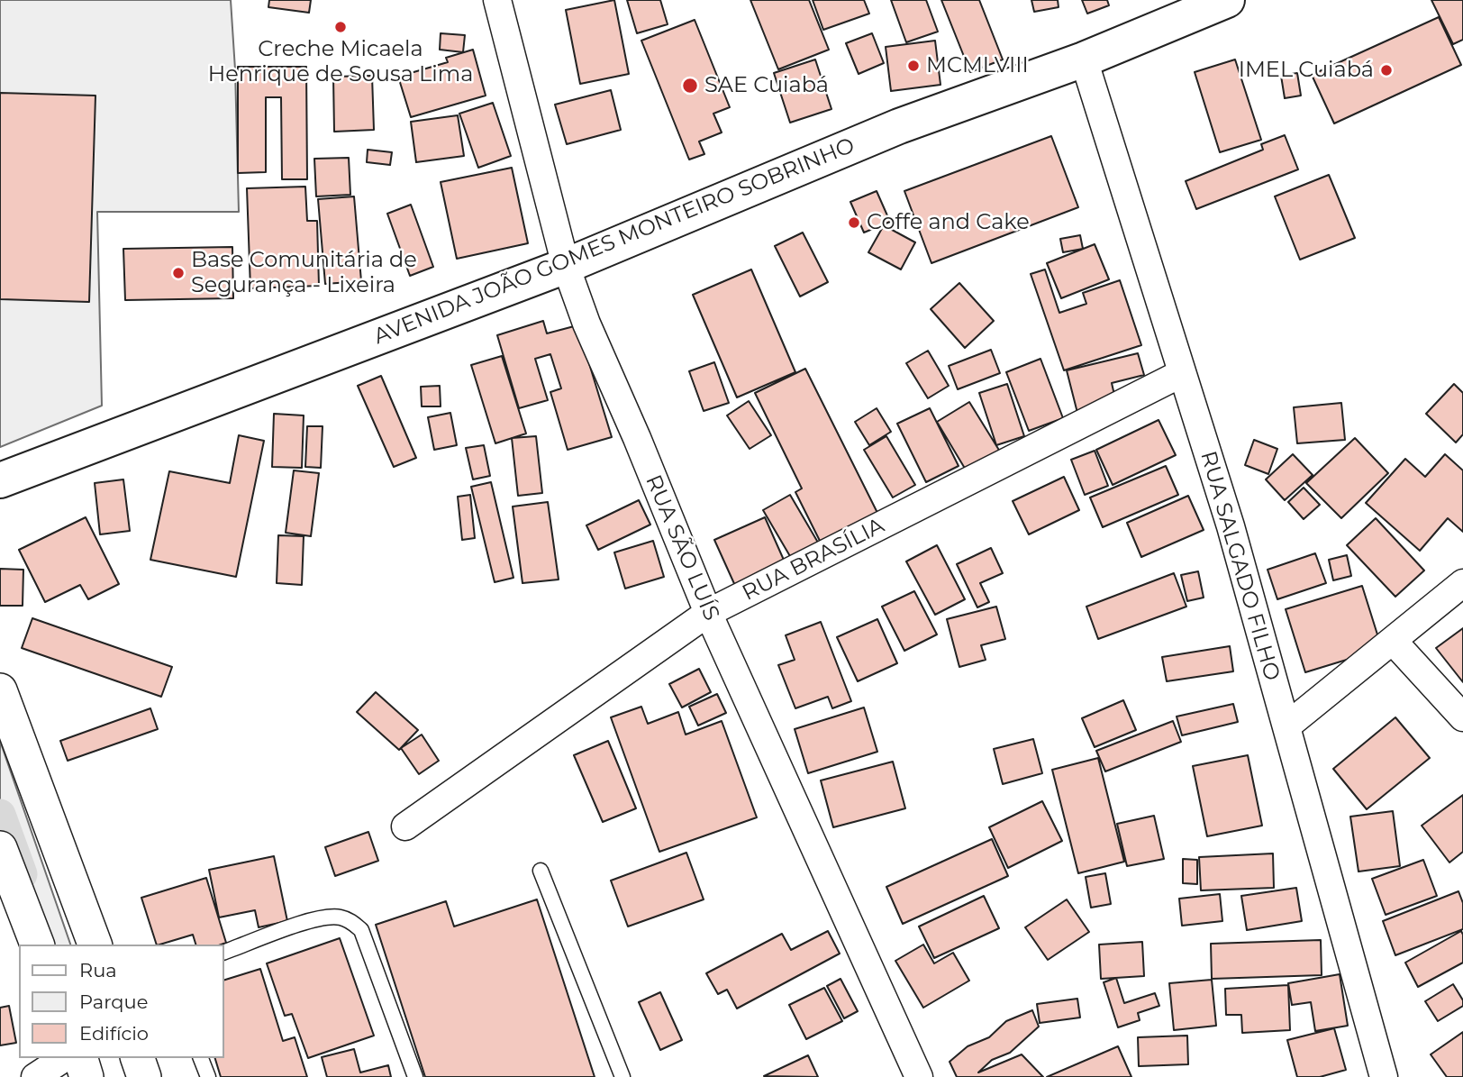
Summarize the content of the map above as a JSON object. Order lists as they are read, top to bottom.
{
  "streets": {
    "main road": ["AVENIDA JOÃO GOMES MONTEIRO SOBRINHO"],
    "street": ["RUA SÃO LUÍS", "RUA BRASÍLIA", "RUA SALGADO FILHO"]
  },
  "crossings": [
    ["AVENIDA JOÃO GOMES MONTEIRO SOBRINHO", "RUA SÃO LUÍS"],
    ["AVENIDA JOÃO GOMES MONTEIRO SOBRINHO", "RUA SALGADO FILHO"],
    ["RUA SÃO LUÍS", "RUA BRASÍLIA"],
    ["RUA BRASÍLIA", "RUA SALGADO FILHO"]
  ],
  "places": [
    "Creche Micaela Henrique de Sousa Lima",
    "MCMLVIII",
    "IMEL Cuiabá",
    "SAE Cuiabá",
    "Coffe and Cake",
    "Base Comunitária de Segurança - Lixeira"
  ],
  "legend": ["Rua", "Parque", "Edifício"]
}
